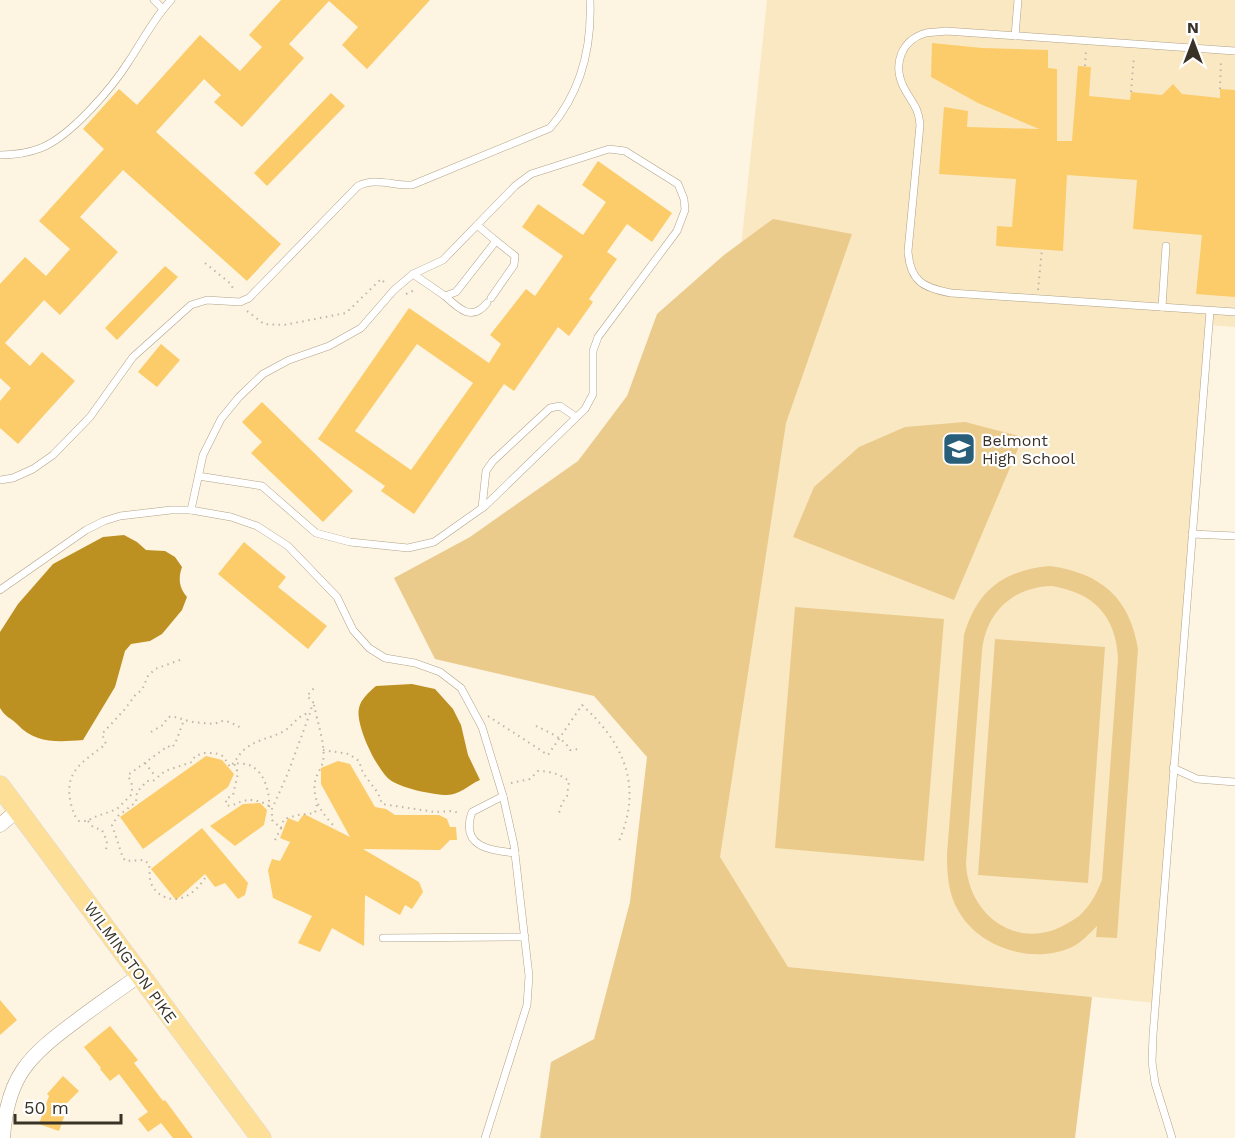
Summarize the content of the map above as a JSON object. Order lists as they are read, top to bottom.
{
  "streets": {
    "main road": ["WILMINGTON PIKE"]
  },
  "places": {
    "school or university": ["Belmont High School"]
  },
  "scale_bar": "50 m",
  "north": "top"
}
